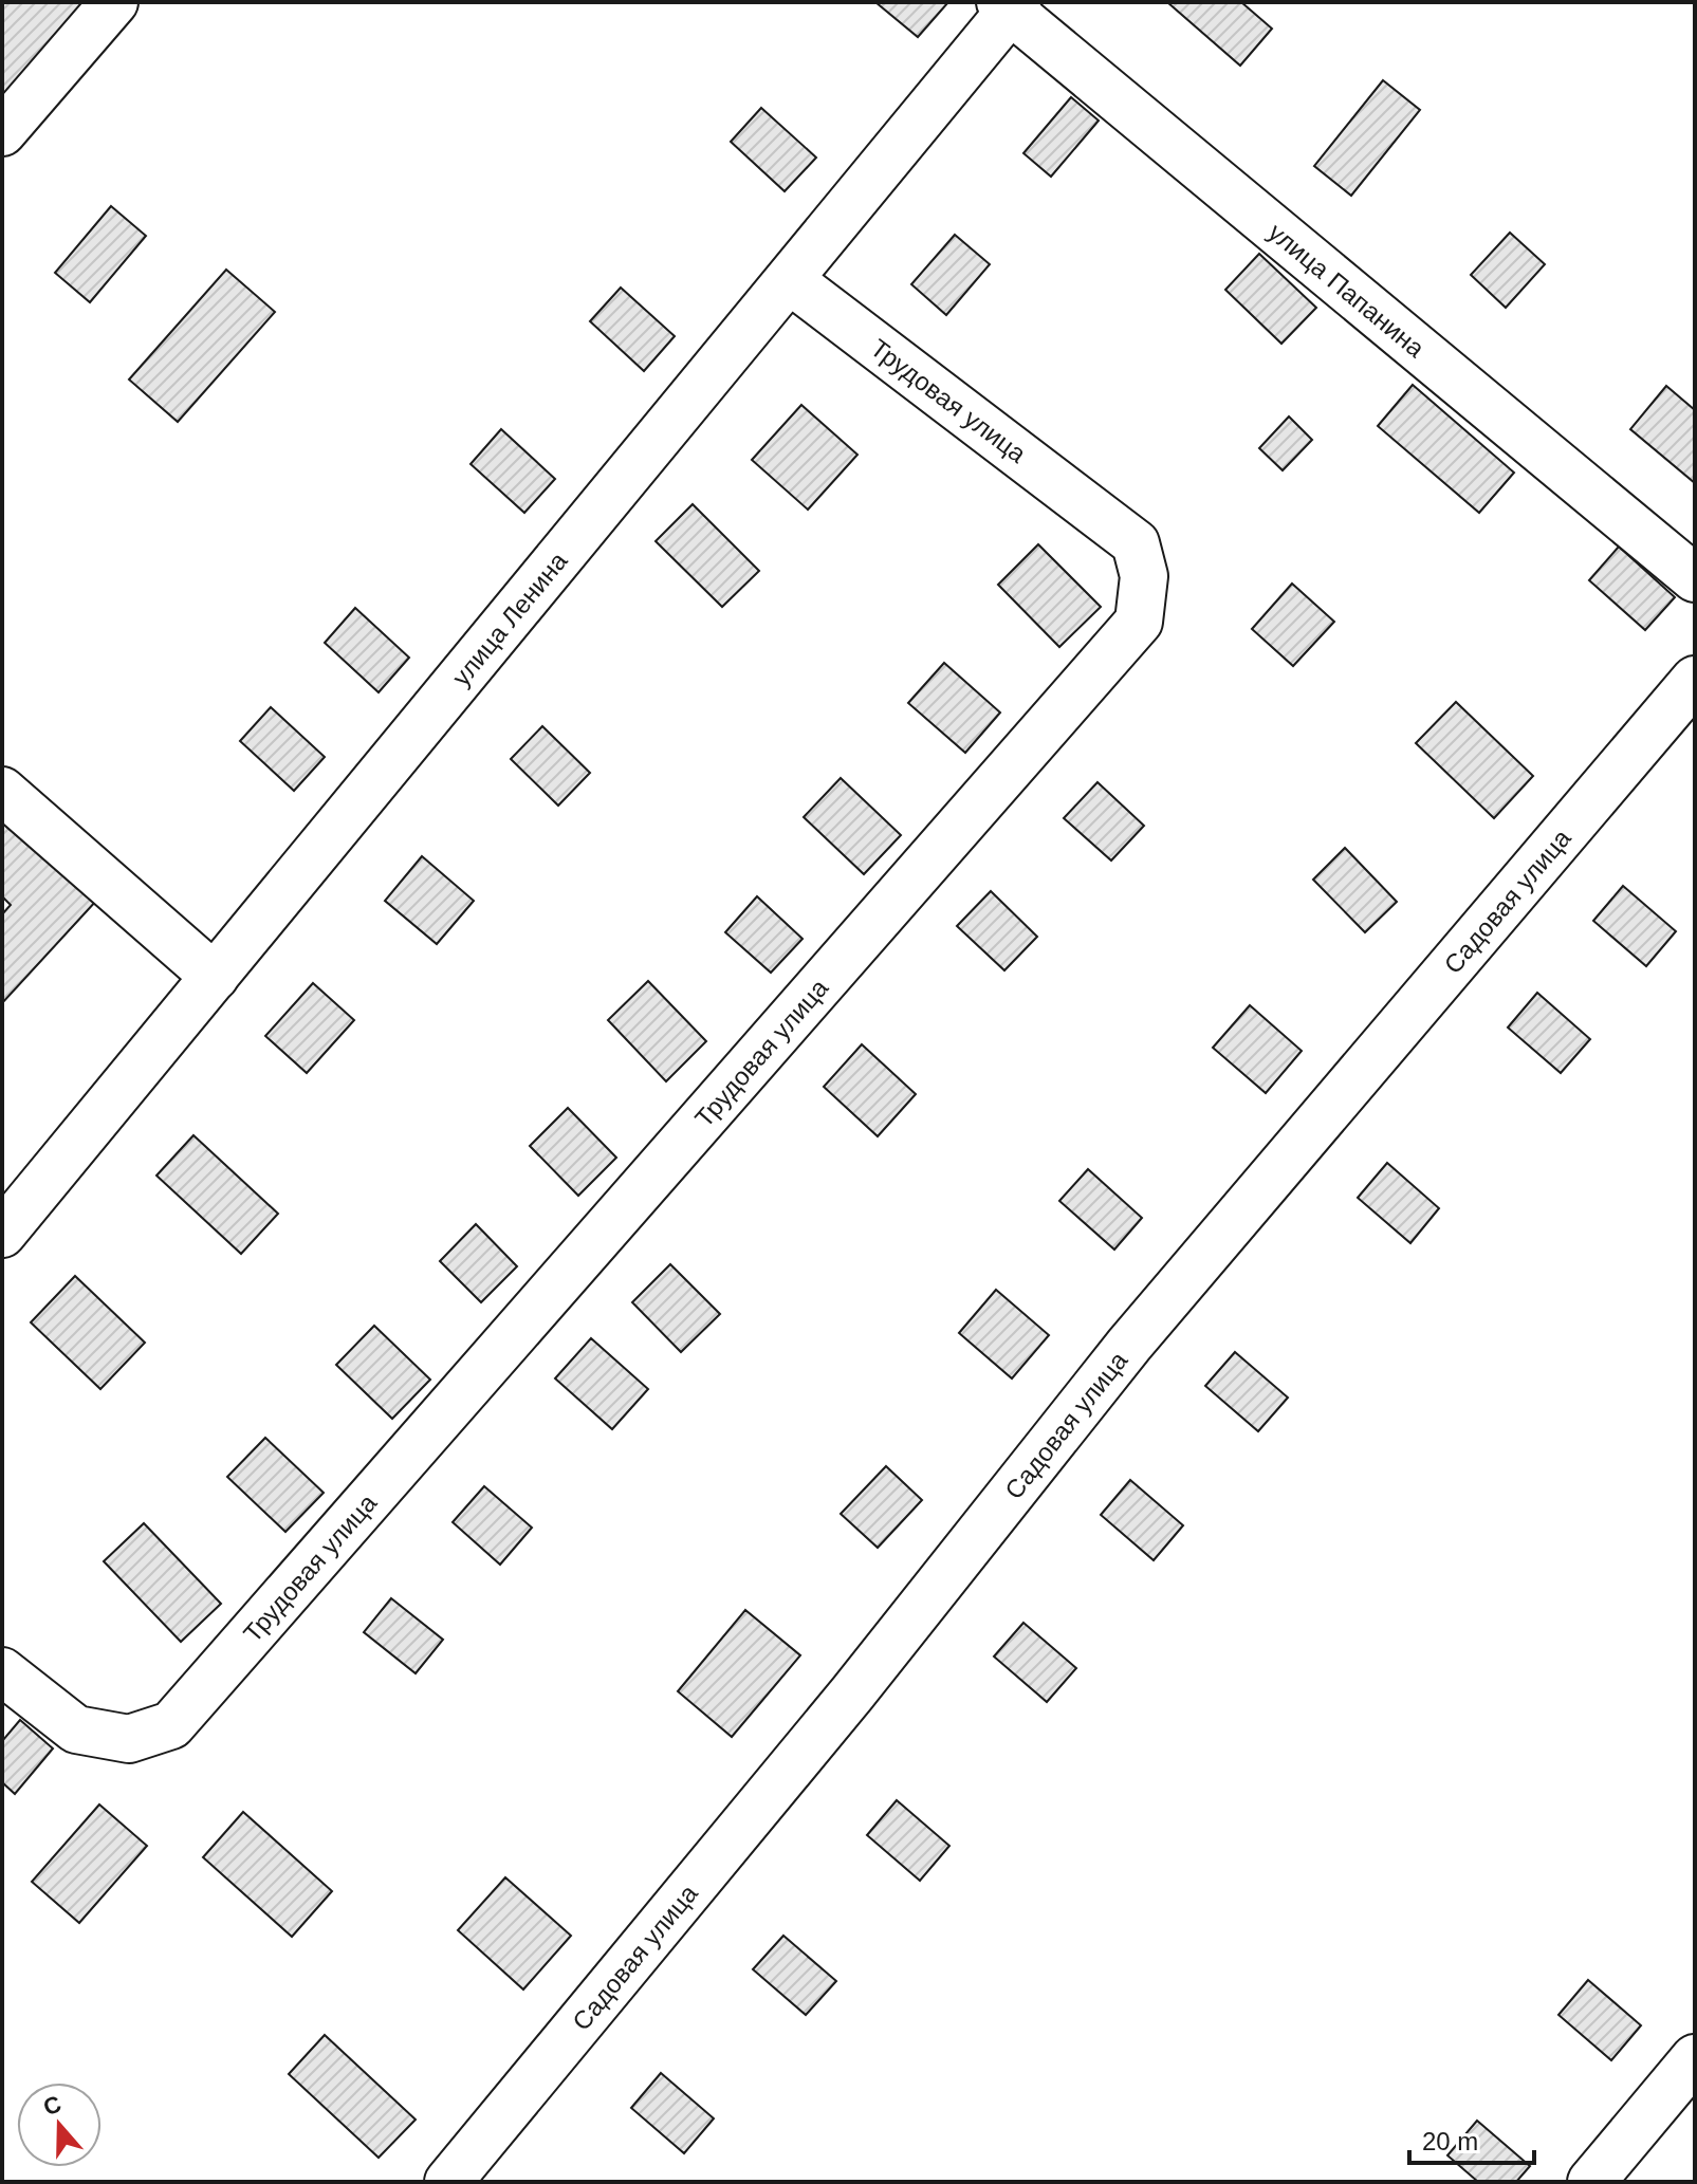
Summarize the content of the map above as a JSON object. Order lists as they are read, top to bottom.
{
  "streets": {
    "street": [
      "улица Папанина",
      "Трудовая улица",
      "улица Ленина",
      "Садовая улица"
    ]
  },
  "crossings": [
    ["улица Папанина", "улица Ленина"],
    ["Трудовая улица", "улица Ленина"]
  ],
  "scale_bar": "20 m",
  "north": "top"
}
